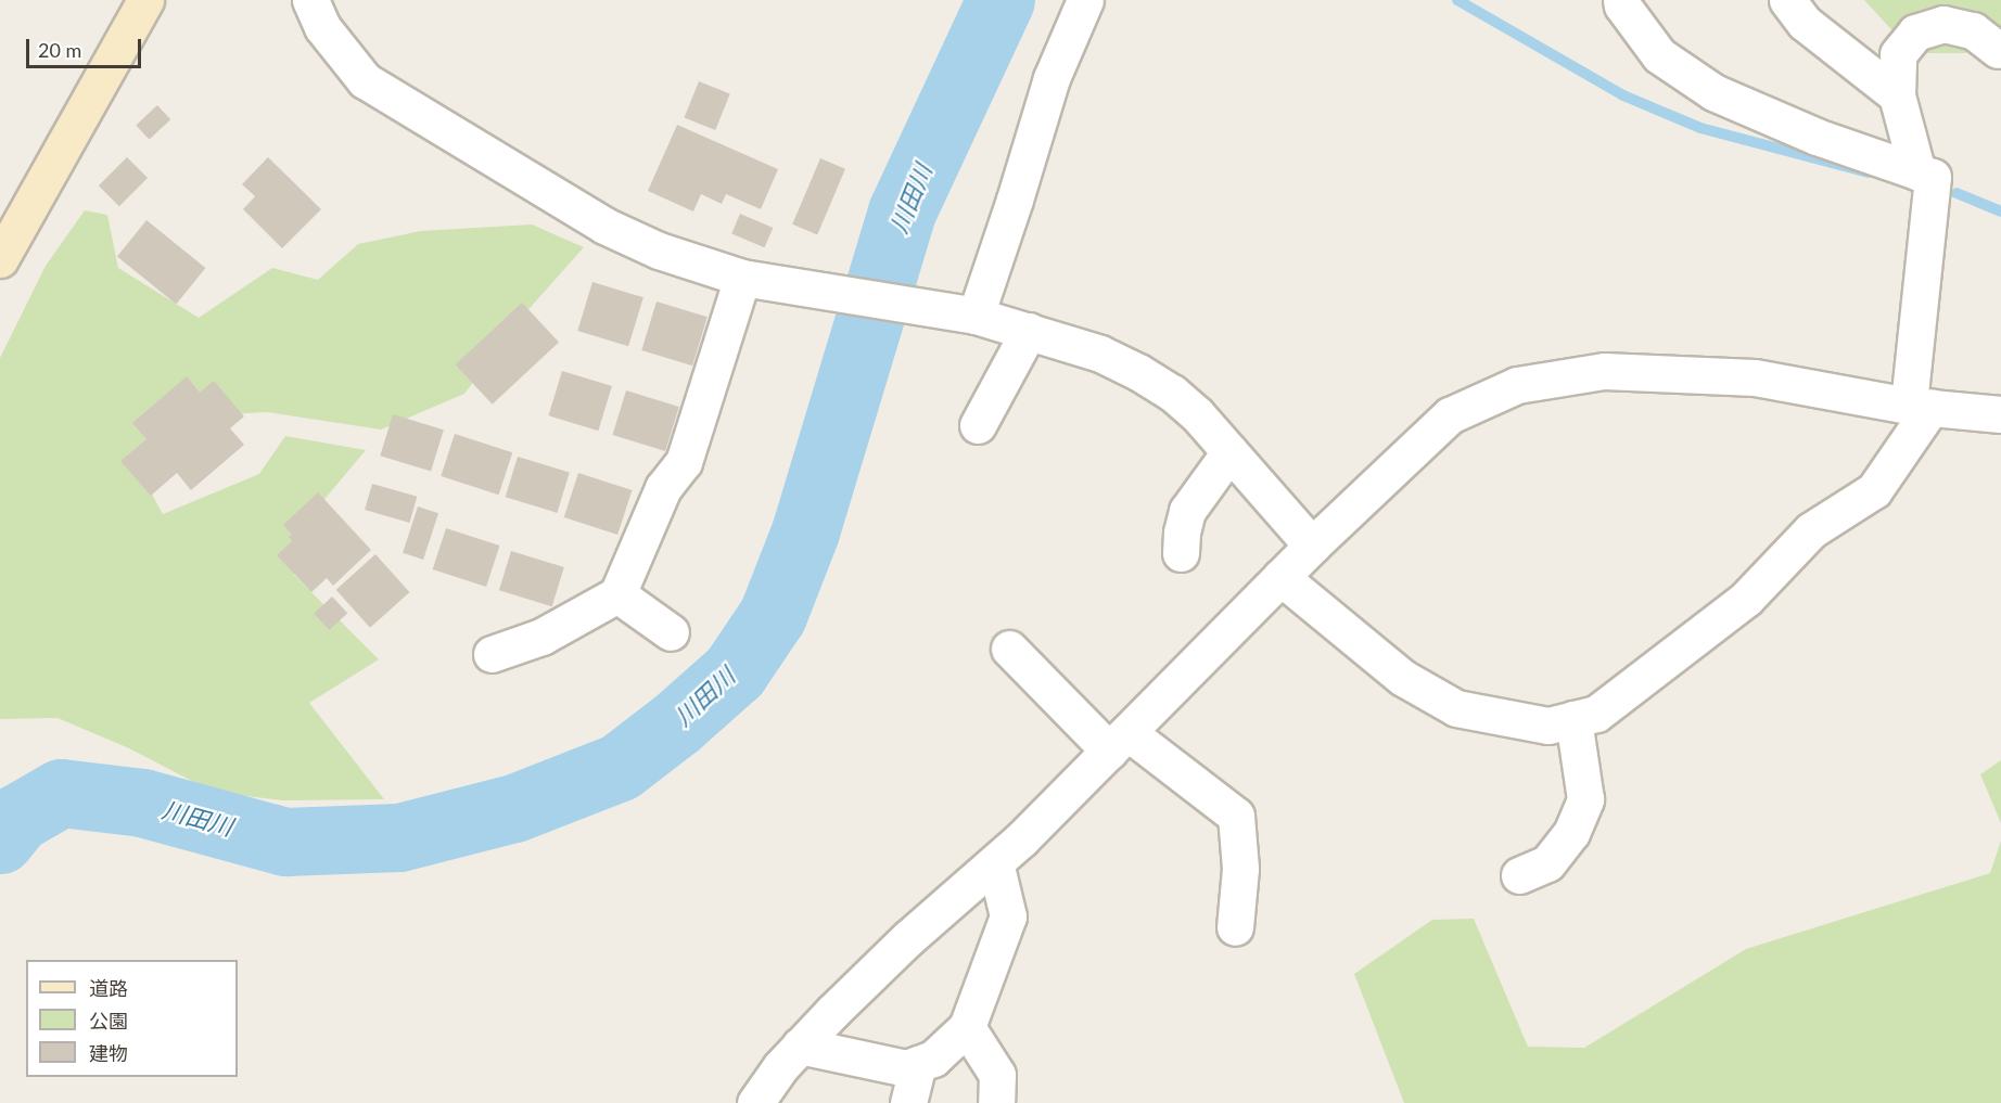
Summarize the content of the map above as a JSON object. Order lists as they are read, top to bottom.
{
  "water": ["川田川"],
  "legend": ["道路", "公園", "建物"],
  "scale_bar": "20 m"
}
